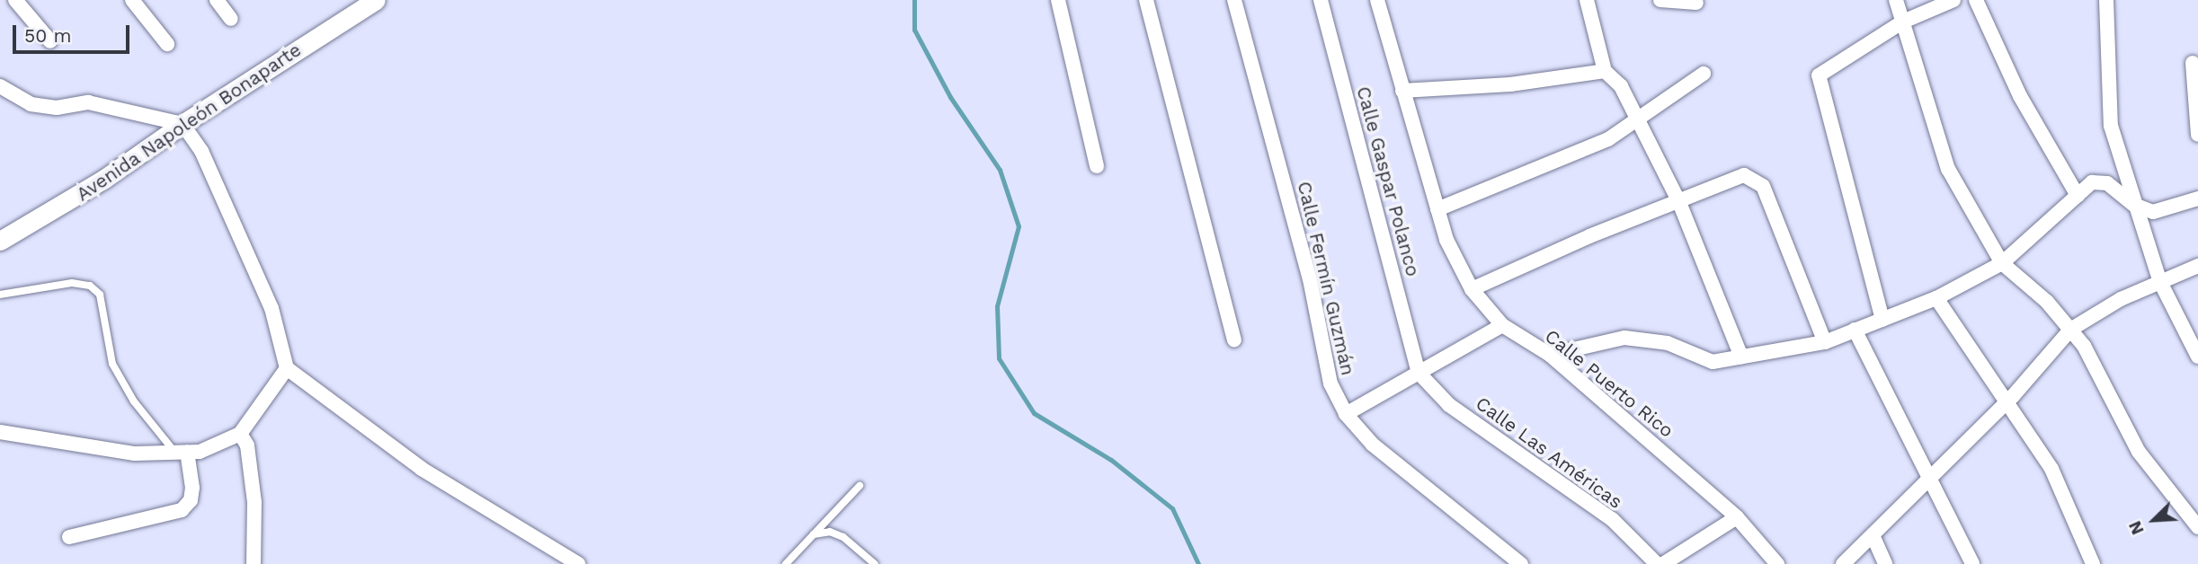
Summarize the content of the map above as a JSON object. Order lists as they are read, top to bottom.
{
  "streets": {
    "main road": ["Avenida Napoleón Bonaparte"],
    "street": [
      "Calle Gaspar Polanco",
      "Calle Fermín Guzmán",
      "Calle Puerto Rico",
      "Calle Las Américas"
    ]
  },
  "crossings": [
    ["Calle Gaspar Polanco", "Calle Las Américas"]
  ],
  "scale_bar": "50 m",
  "north": "bottom left"
}
